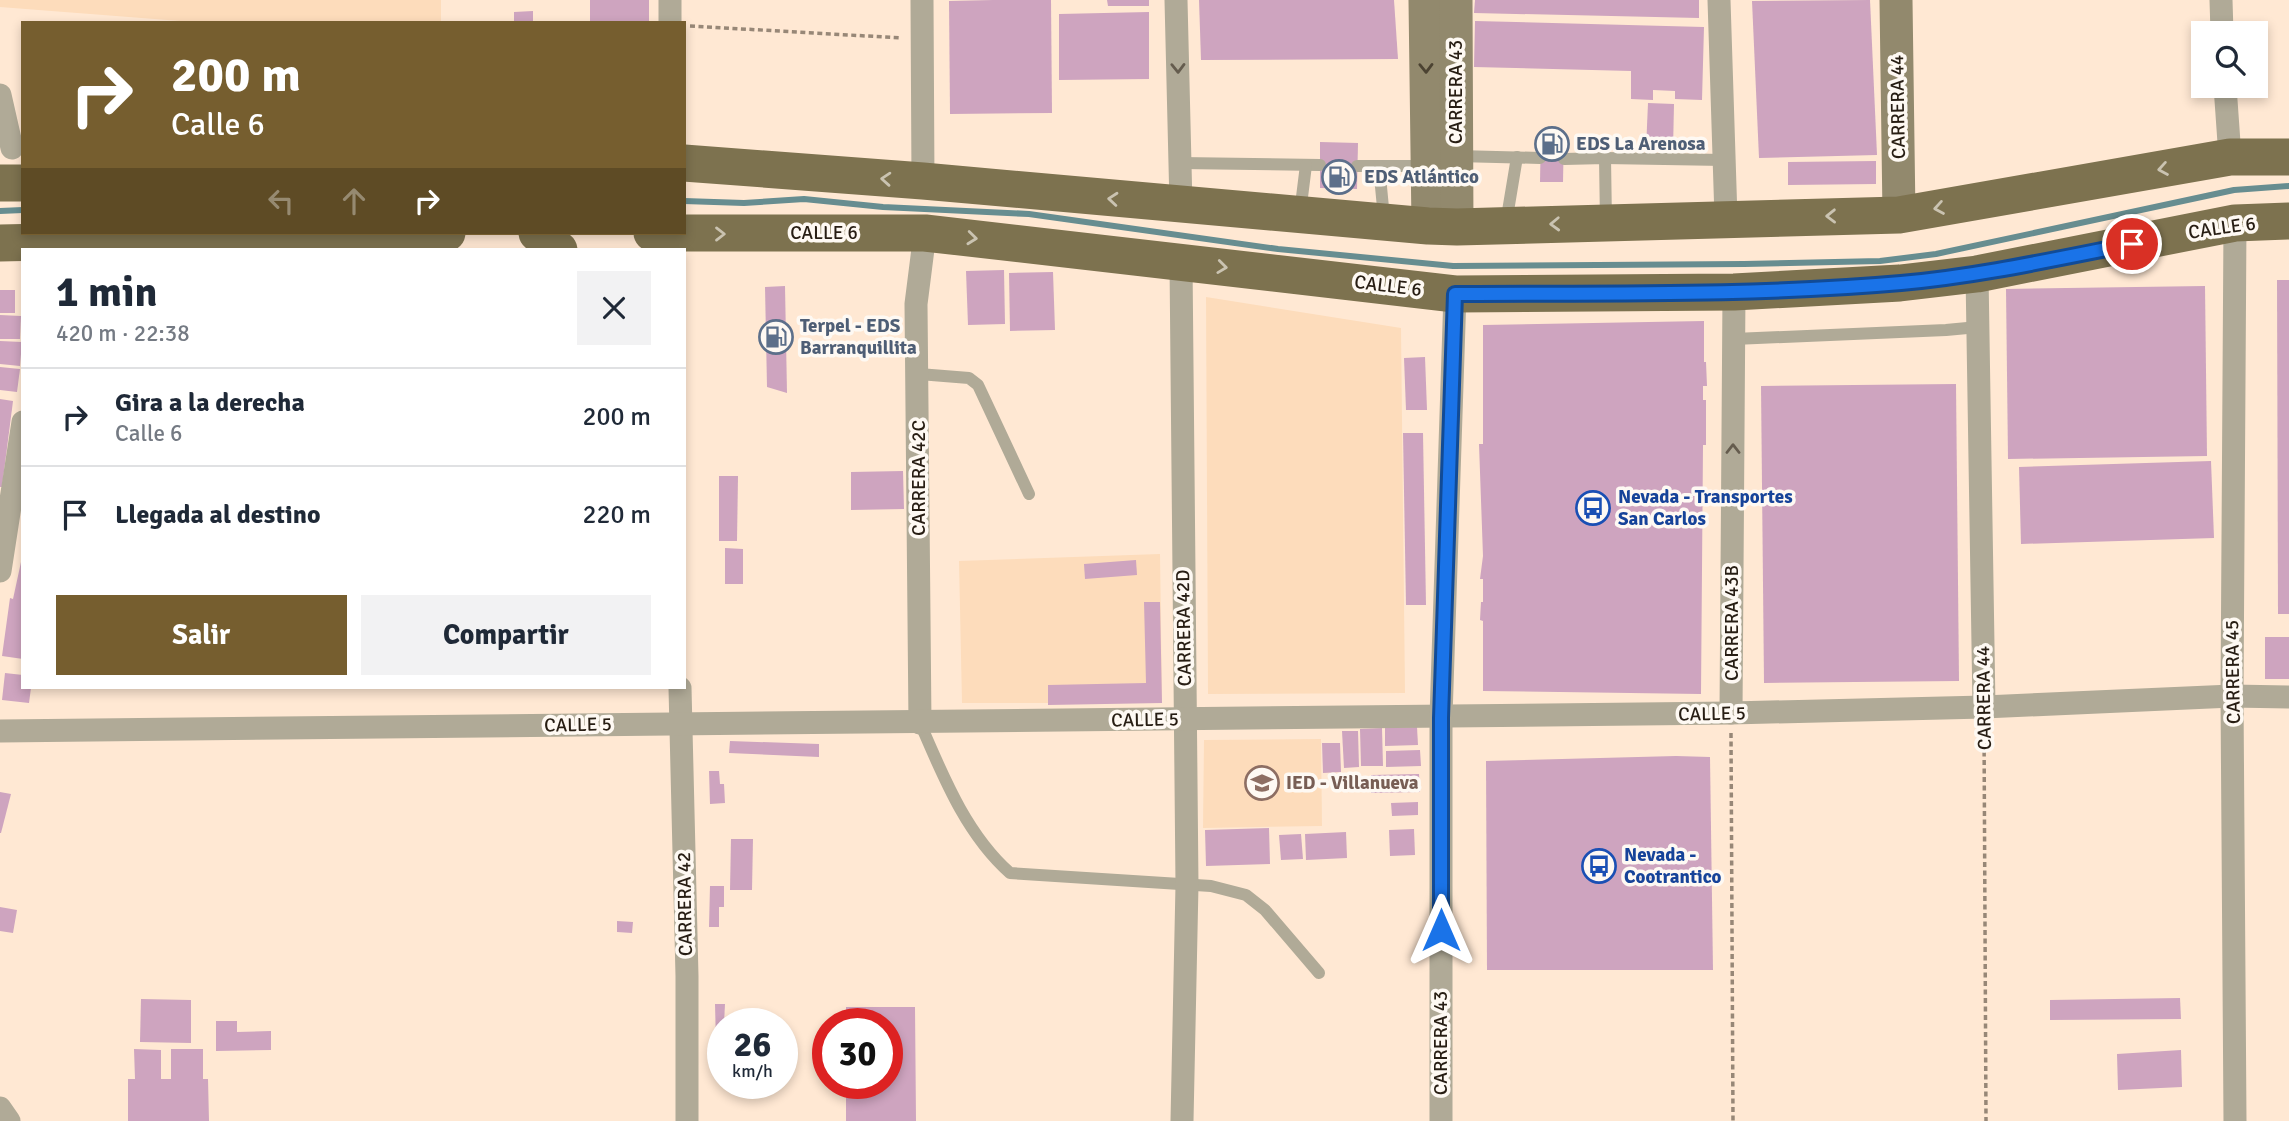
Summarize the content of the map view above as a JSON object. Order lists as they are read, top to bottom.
{
  "streets": {
    "main road": ["CALLE 6"],
    "street": [
      "CARRERA 43",
      "CARRERA 44",
      "CARRERA 42C",
      "CARRERA 43B",
      "CARRERA 42D",
      "CARRERA 45",
      "CALLE 5",
      "CARRERA 42"
    ]
  },
  "crossings": [
    ["CARRERA 43", "CALLE 6"],
    ["CARRERA 43", "CALLE 5"],
    ["CARRERA 44", "CALLE 6"],
    ["CARRERA 44", "CALLE 5"],
    ["CALLE 6", "CARRERA 42C"],
    ["CALLE 6", "CARRERA 43B"],
    ["CALLE 6", "CARRERA 42D"],
    ["CALLE 6", "CARRERA 45"],
    ["CARRERA 42C", "CALLE 5"],
    ["CARRERA 43B", "CALLE 5"],
    ["CARRERA 42D", "CALLE 5"],
    ["CARRERA 45", "CALLE 5"],
    ["CALLE 5", "CARRERA 42"]
  ],
  "one_way": ["CARRERA 43B"],
  "places": {
    "fuel station": ["EDS La Arenosa", "EDS Atlántico", "Terpel - EDS Barranquillita"],
    "bus stop": ["Nevada - Transportes San Carlos", "Nevada - Cootrantico"],
    "school or university": ["IED - Villanueva"]
  },
  "page": {
    "turn": ["200 m", "Calle 6"],
    "heading": ["1 min", "420 m · 22:38"],
    "list": [
      {
        "name": "Gira a la derecha",
        "note": "Calle 6",
        "value": "200 m"
      },
      {
        "name": "Llegada al destino",
        "value": "220 m"
      }
    ],
    "buttons": ["Salir", "Compartir"],
    "speed": "26 km/h",
    "limit": "30"
  }
}
